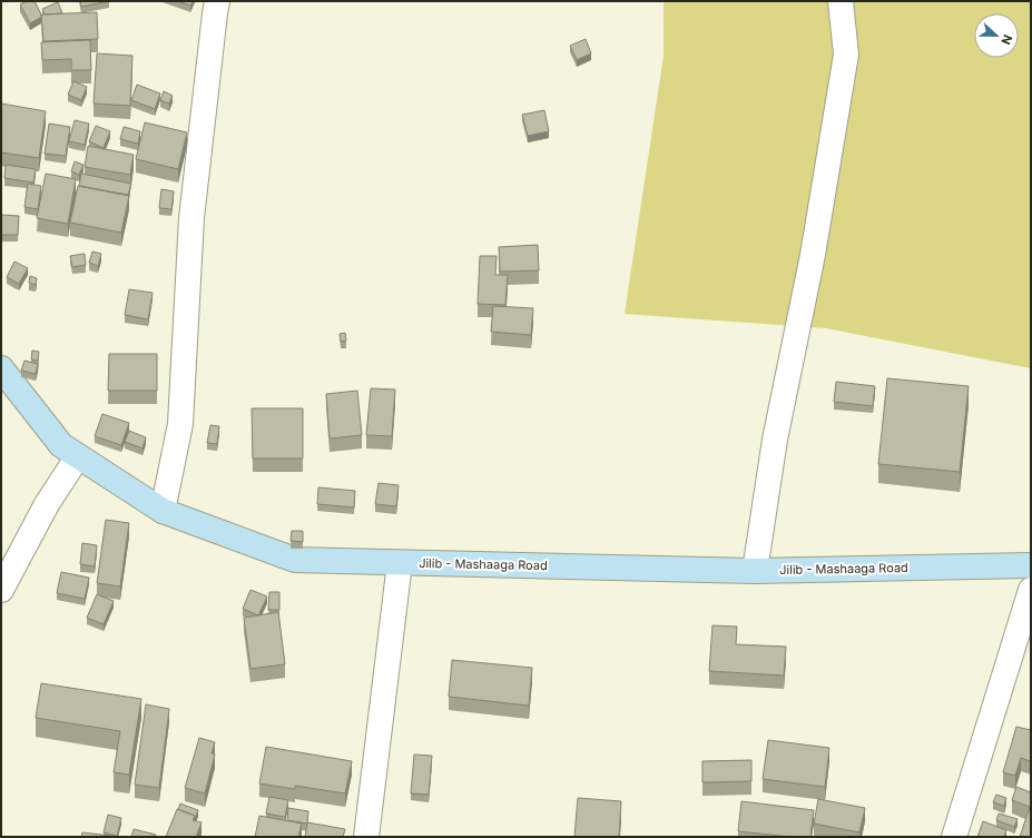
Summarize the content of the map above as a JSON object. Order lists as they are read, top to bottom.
{
  "streets": {
    "main road": ["Jilib - Mashaaga Road"]
  },
  "north": "right"
}
